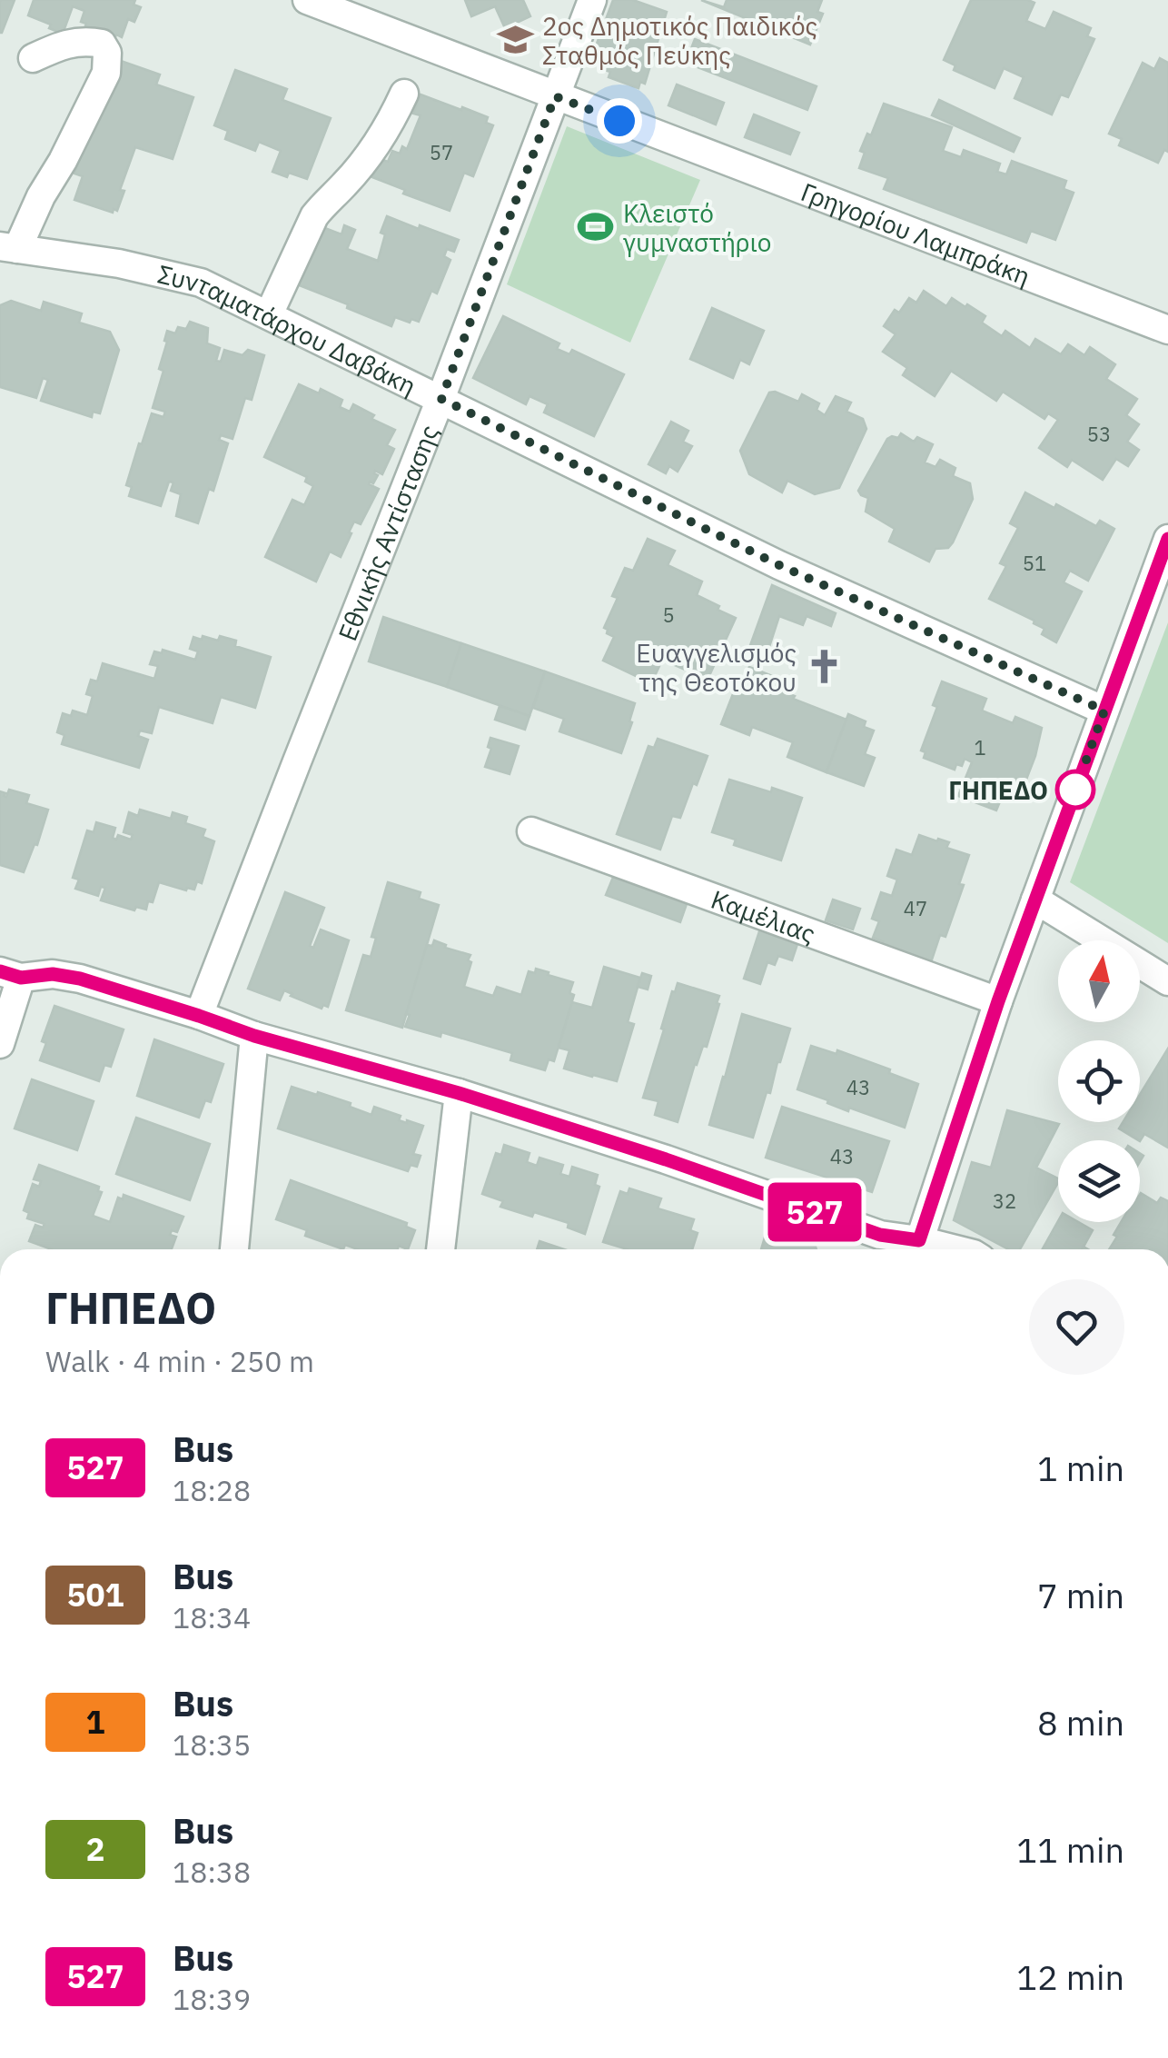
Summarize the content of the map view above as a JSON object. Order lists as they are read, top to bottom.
{
  "streets": {
    "street": [
      "Γρηγορίου Λαμπράκη",
      "Συνταματάρχου Δαβάκη",
      "Εθνικής Αντίστασης",
      "Καμέλιας"
    ]
  },
  "crossings": [
    ["Γρηγορίου Λαμπράκη", "Εθνικής Αντίστασης"],
    ["Συνταματάρχου Δαβάκη", "Εθνικής Αντίστασης"]
  ],
  "places": {
    "school or university": ["2ος Δημοτικός Παιδικός Σταθμός Πεύκης"],
    "sports": ["Κλειστό γυμναστήριο"],
    "church": ["Ευαγγελισμός της Θεοτόκου"],
    "other": ["ΓΗΠΕΔΟ"]
  },
  "lines": ["bus line 527"],
  "house_numbers": [
    "57",
    "53",
    "51",
    "5",
    "1",
    "47",
    "43",
    "43",
    "32"
  ],
  "north": "top",
  "page": {
    "on_map": "527",
    "heading": ["ΓΗΠΕΔΟ", "Walk · 4 min · 250 m"],
    "list": [
      {
        "mark": "527",
        "name": "Bus",
        "note": "18:28",
        "value": "1 min"
      },
      {
        "mark": "501",
        "name": "Bus",
        "note": "18:34",
        "value": "7 min"
      },
      {
        "mark": "1",
        "name": "Bus",
        "note": "18:35",
        "value": "8 min"
      },
      {
        "mark": "2",
        "name": "Bus",
        "note": "18:38",
        "value": "11 min"
      },
      {
        "mark": "527",
        "name": "Bus",
        "note": "18:39",
        "value": "12 min"
      }
    ]
  }
}
